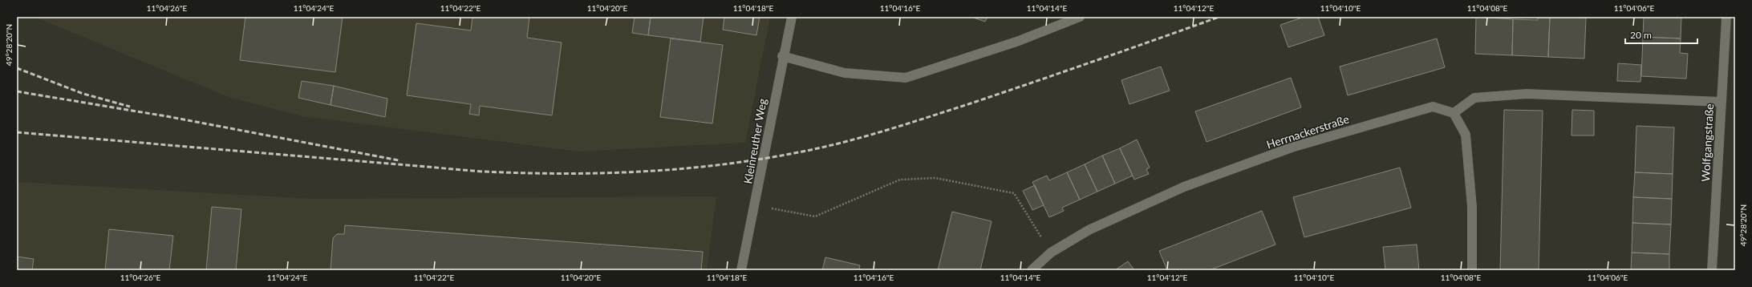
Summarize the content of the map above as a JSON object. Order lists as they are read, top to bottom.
{
  "streets": {
    "street": ["Herrnackerstraße", "Kleinreuther Weg", "Wolfgangstraße"]
  },
  "scale_bar": "20 m",
  "coordinates": [
    "11°04'26\"E",
    "11°04'24\"E",
    "11°04'22\"E",
    "11°04'20\"E",
    "11°04'18\"E",
    "11°04'16\"E",
    "11°04'14\"E",
    "11°04'12\"E",
    "11°04'10\"E",
    "11°04'08\"E",
    "11°04'06\"E",
    "49°28'20\"N"
  ]
}
